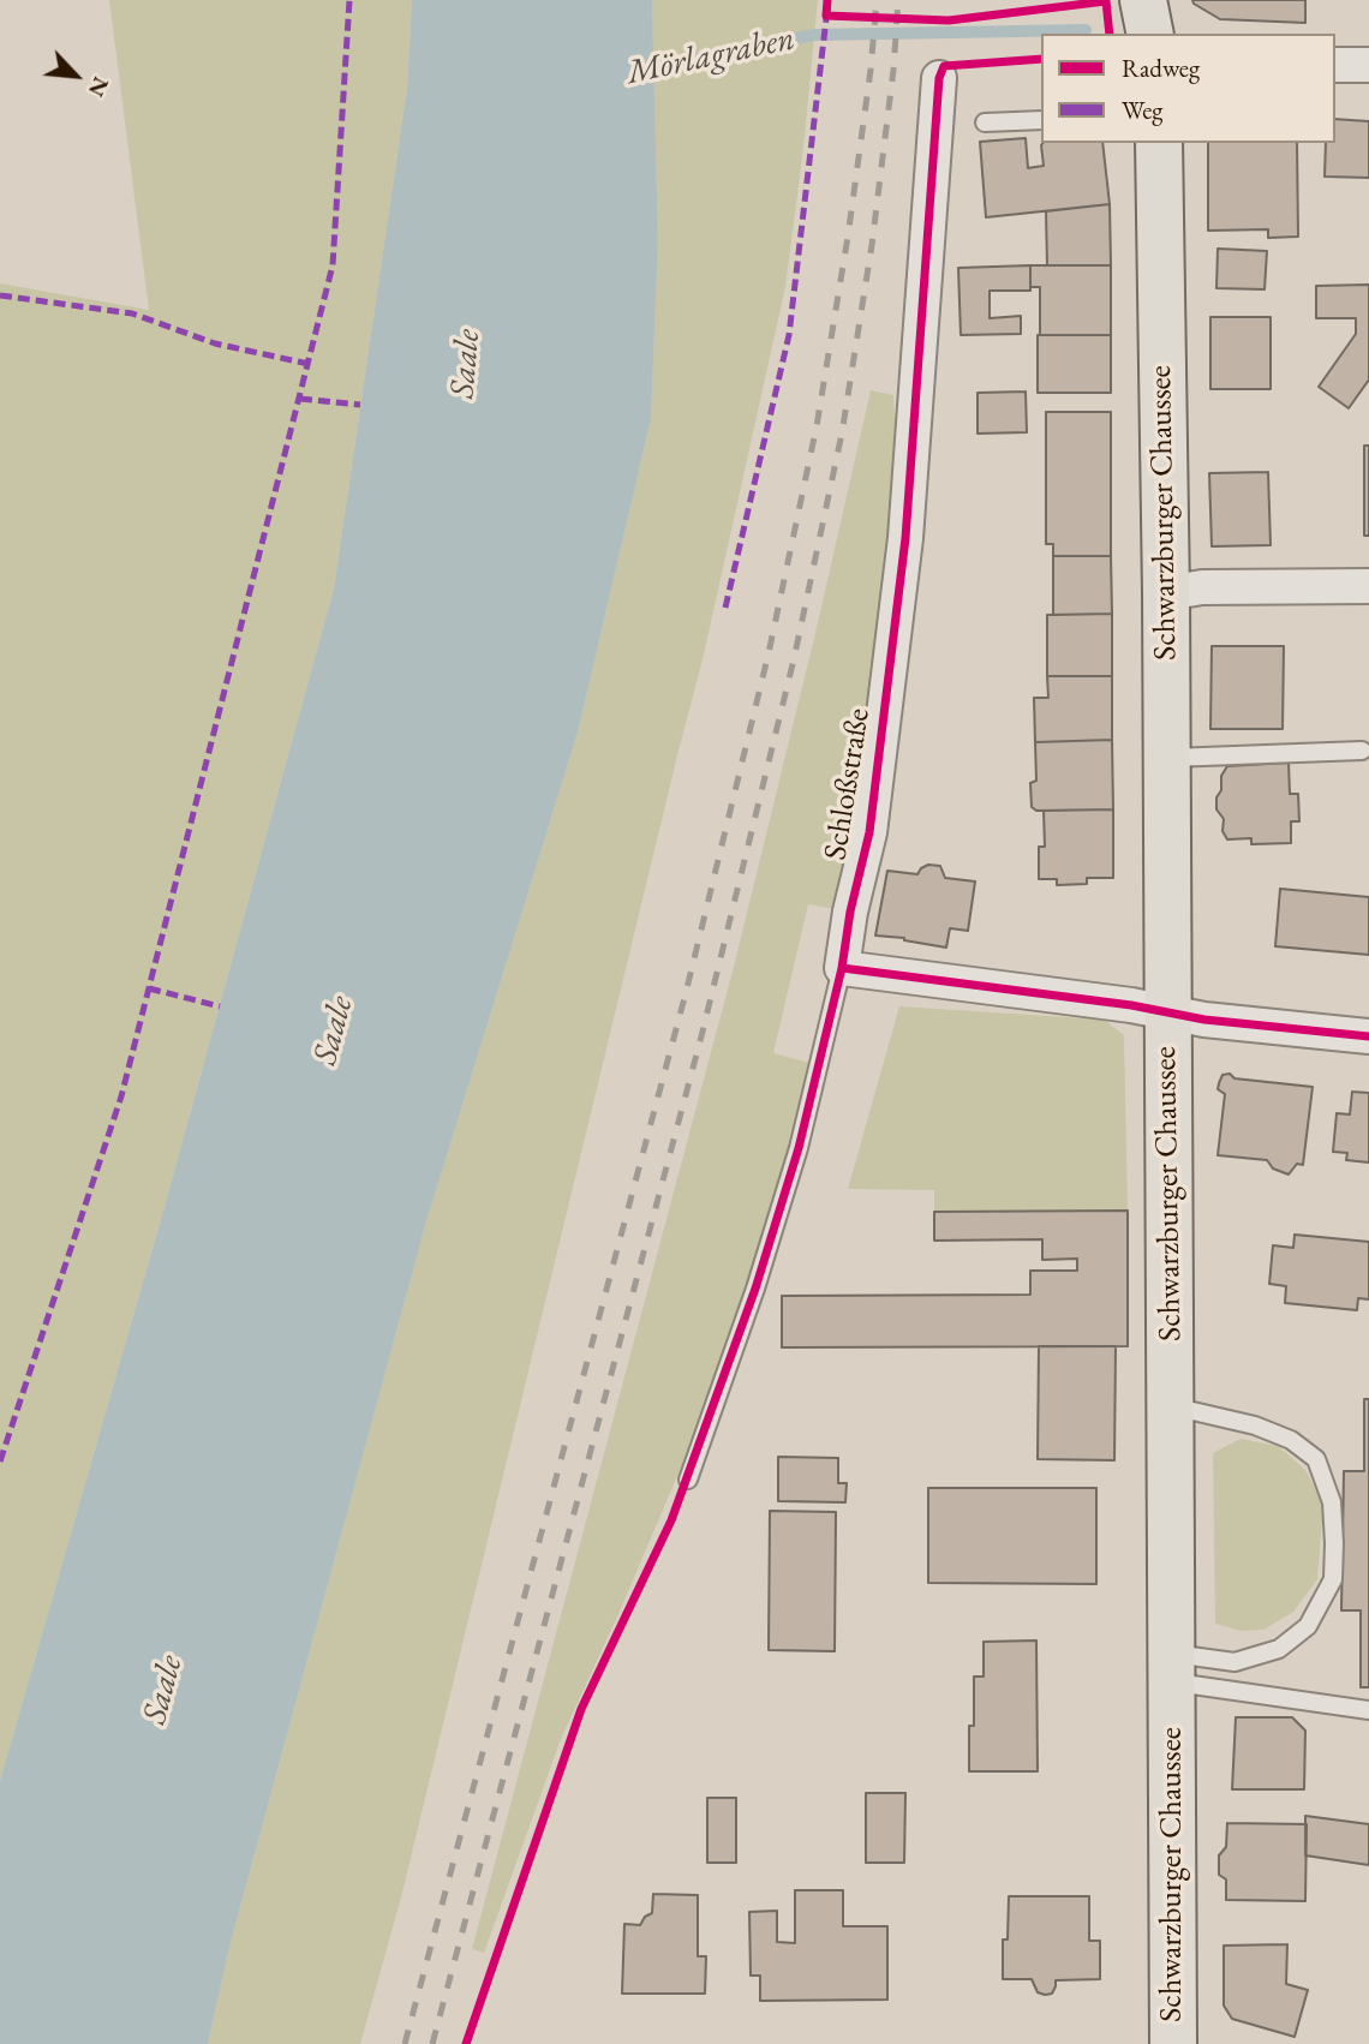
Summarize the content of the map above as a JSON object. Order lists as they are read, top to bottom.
{
  "streets": {
    "main road": ["Schwarzburger Chaussee"],
    "street": ["Schloßstraße"]
  },
  "water": ["Mörlagraben", "Saale"],
  "legend": ["Radweg", "Weg"],
  "north": "bottom right"
}
